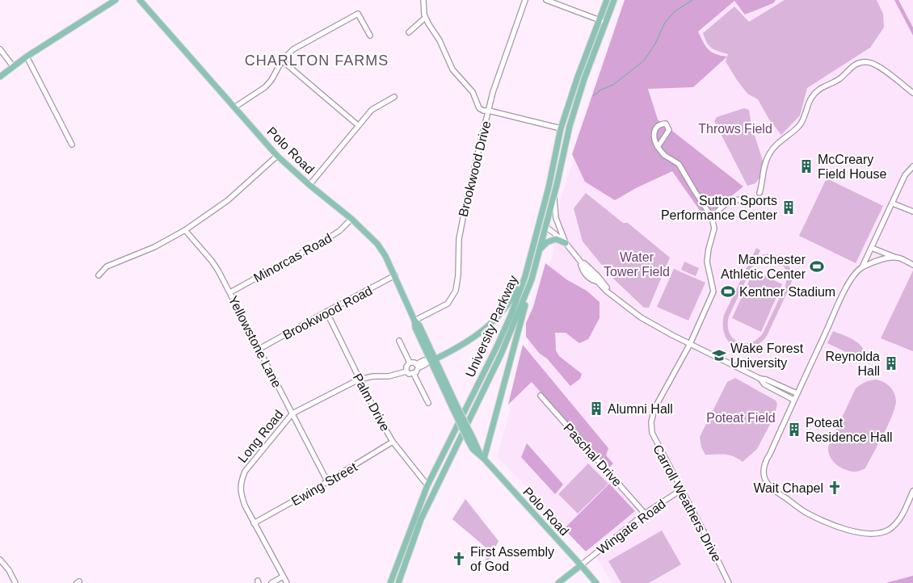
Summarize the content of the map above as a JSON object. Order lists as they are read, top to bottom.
{
  "streets": {
    "main road": ["Polo Road", "University Parkway"],
    "street": [
      "Brookwood Drive",
      "Minorcas Road",
      "Brookwood Road",
      "Yellowstone Lane",
      "Palm Drive",
      "Long Road",
      "Paschal Drive",
      "Ewing Street",
      "Carroll Weathers Drive",
      "Wingate Road"
    ]
  },
  "crossings": [
    ["Polo Road", "Brookwood Drive"],
    ["Polo Road", "Minorcas Road"],
    ["Polo Road", "Brookwood Road"],
    ["Polo Road", "Wingate Road"],
    ["Minorcas Road", "Yellowstone Lane"],
    ["Brookwood Road", "Yellowstone Lane"],
    ["Brookwood Road", "Palm Drive"],
    ["University Parkway", "Palm Drive"],
    ["Yellowstone Lane", "Long Road"],
    ["Yellowstone Lane", "Ewing Street"],
    ["Palm Drive", "Long Road"],
    ["Palm Drive", "Ewing Street"],
    ["Long Road", "Ewing Street"],
    ["Paschal Drive", "Wingate Road"],
    ["Carroll Weathers Drive", "Wingate Road"]
  ],
  "districts": ["CHARLTON FARMS"],
  "parks": ["Throws Field", "Water Tower Field", "Poteat Field"],
  "places": {
    "building": [
      "McCreary Field House",
      "Sutton Sports Performance Center",
      "Reynolda Hall",
      "Alumni Hall",
      "Poteat Residence Hall"
    ],
    "sports": ["Manchester Athletic Center", "Kentner Stadium"],
    "school or university": ["Wake Forest University"],
    "church": ["Wait Chapel", "First Assembly of God"]
  }
}
